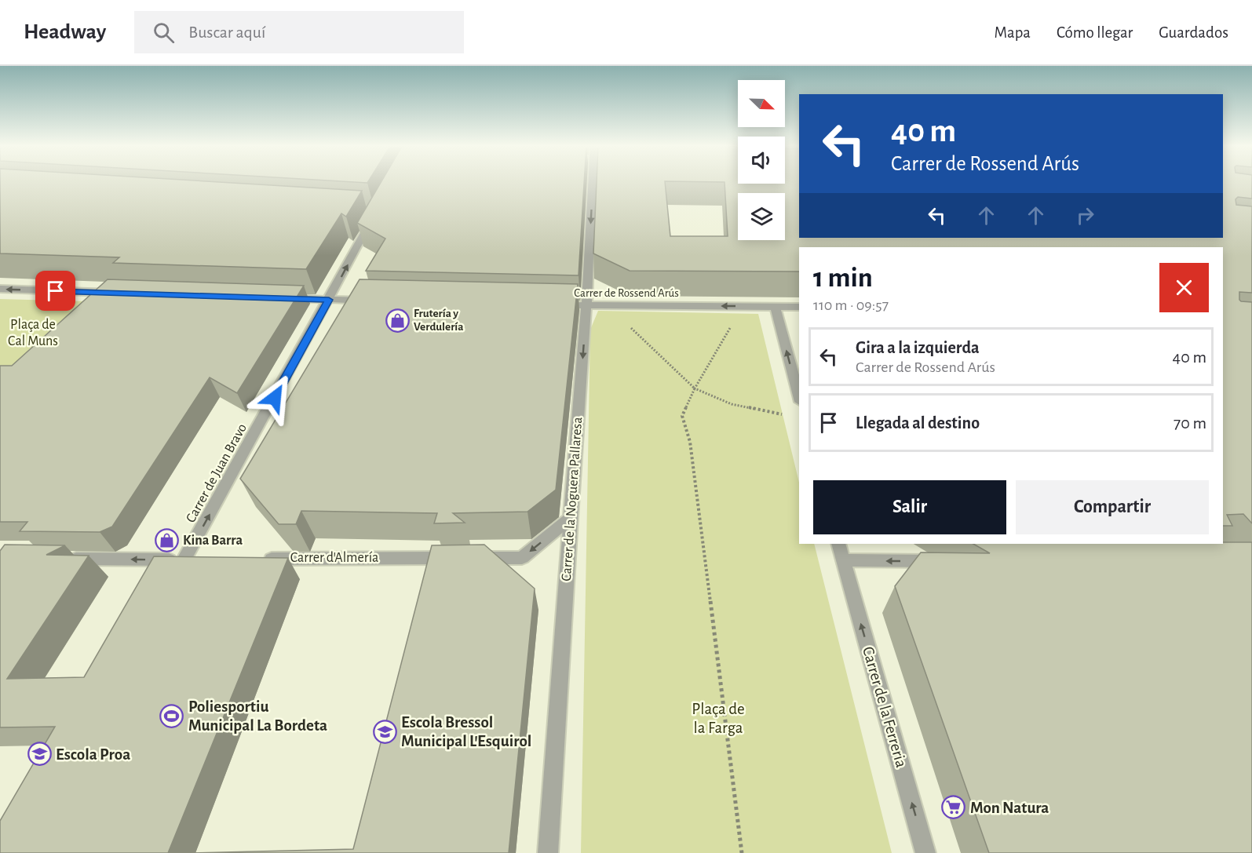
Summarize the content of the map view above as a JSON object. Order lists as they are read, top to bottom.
{
  "streets": {
    "street": [
      "Carrer de Rossend Arús",
      "Carrer de Juan Bravo",
      "Carrer de la Noguera Pallaresa",
      "Carrer d'Almería",
      "Carrer de la Ferreria"
    ]
  },
  "crossings": [
    ["Carrer de Rossend Arús", "Carrer de la Noguera Pallaresa"],
    ["Carrer de la Noguera Pallaresa", "Carrer d'Almería"]
  ],
  "one_way": [
    "Carrer de Rossend Arús",
    "Carrer de Juan Bravo",
    "Carrer de la Noguera Pallaresa",
    "Carrer d'Almería",
    "Carrer de la Ferreria"
  ],
  "parks": ["Plaça de Cal Muns", "Plaça de la Farga"],
  "places": {
    "shop": ["Frutería y Verdulería", "Kina Barra"],
    "sports": ["Poliesportiu Municipal La Bordeta"],
    "school or university": ["Escola Bressol Municipal L'Esquirol", "Escola Proa"],
    "supermarket": ["Mon Natura"]
  },
  "north": "bottom right",
  "page": {
    "header": "Headway",
    "search": "Buscar aquí",
    "nav": ["Mapa", "Cómo llegar", "Guardados"],
    "turn": ["40 m", "Carrer de Rossend Arús"],
    "heading": ["1 min", "110 m · 09:57"],
    "list": [
      {
        "name": "Gira a la izquierda",
        "note": "Carrer de Rossend Arús",
        "value": "40 m"
      },
      {
        "name": "Llegada al destino",
        "value": "70 m"
      }
    ],
    "buttons": ["Salir", "Compartir"]
  }
}
